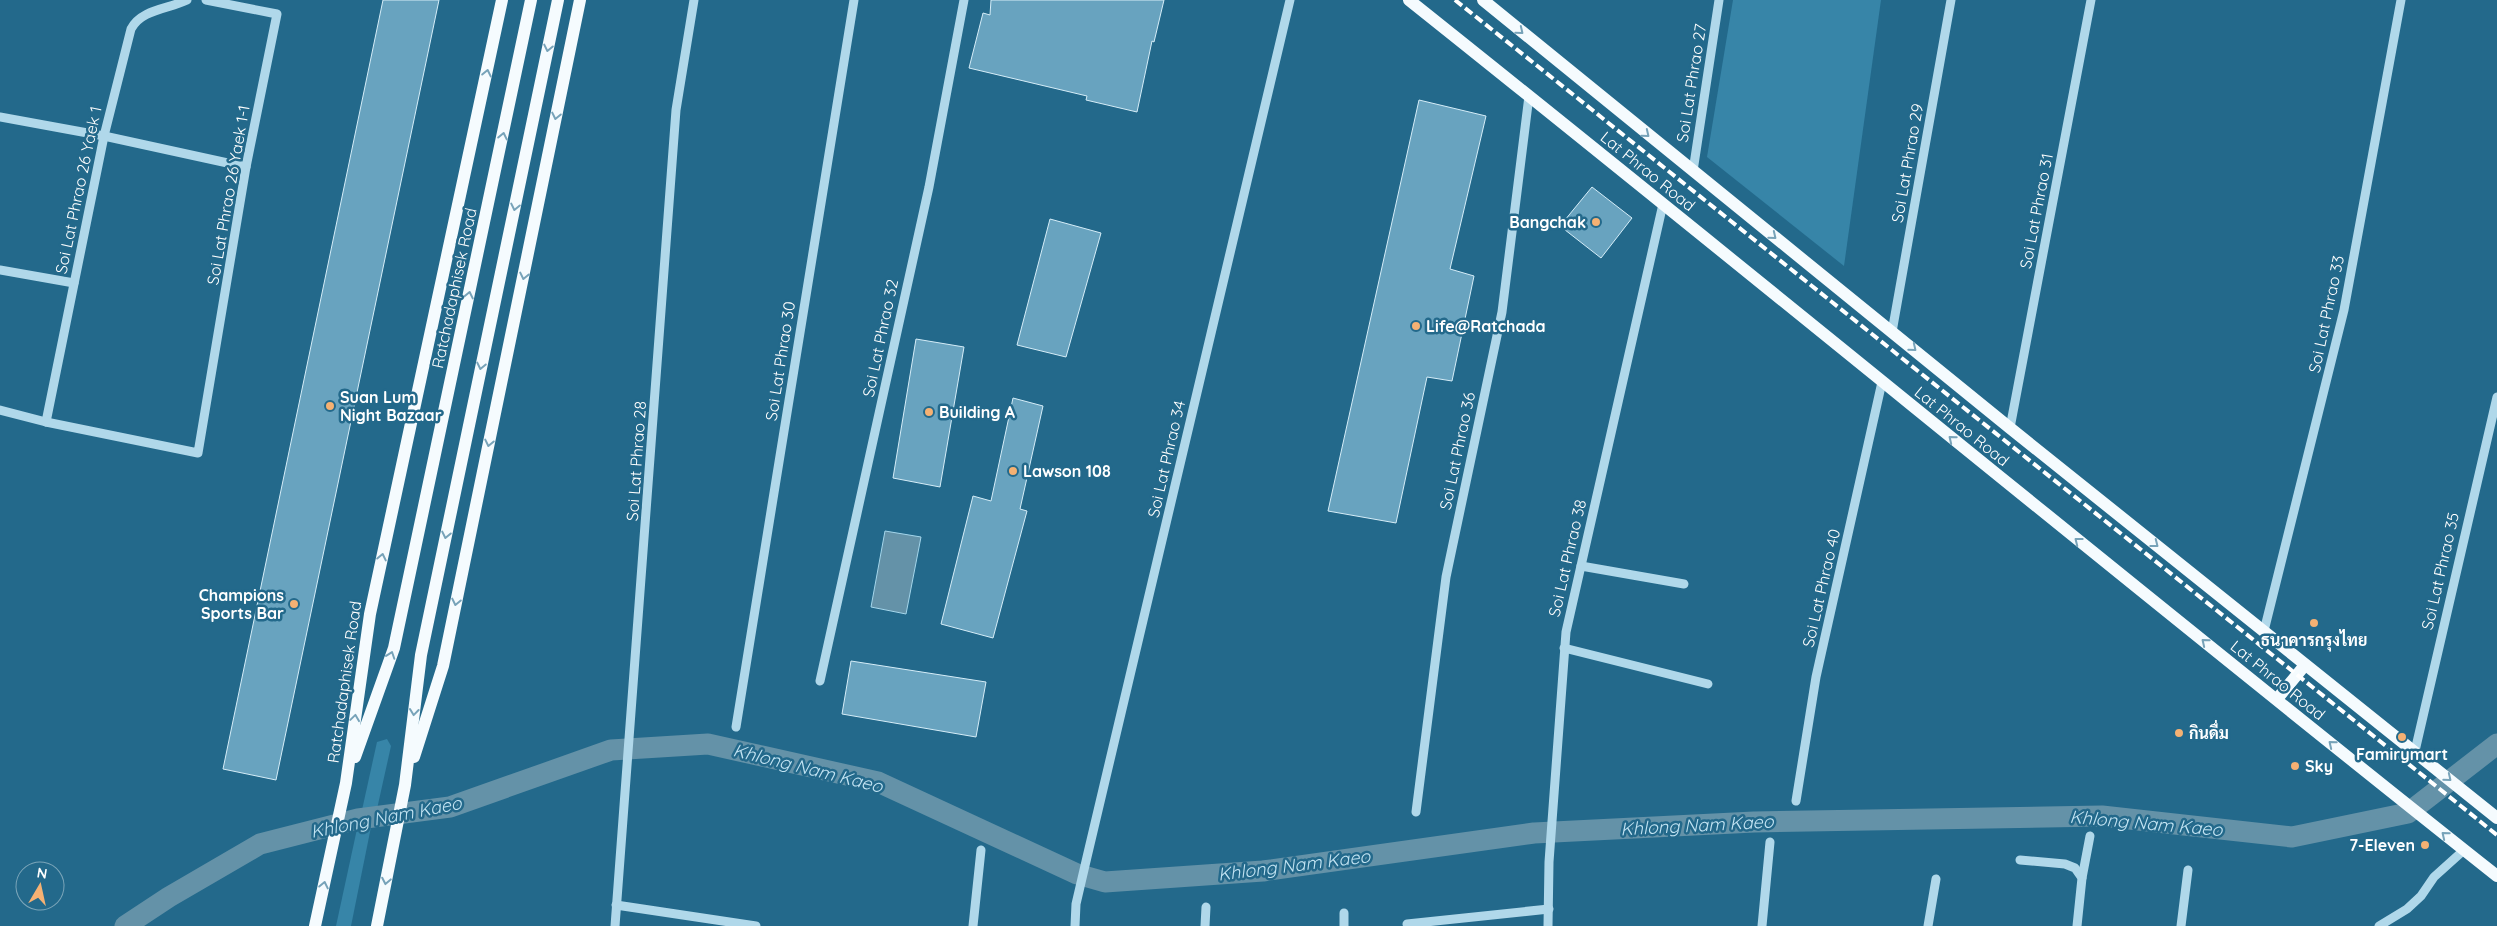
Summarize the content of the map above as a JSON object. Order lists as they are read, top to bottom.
{
  "streets": {
    "main road": ["Lat Phrao Road", "Ratchadaphisek Road"],
    "street": [
      "Soi Lat Phrao 27",
      "Soi Lat Phrao 29",
      "Soi Lat Phrao 26 Yaek 1",
      "Soi Lat Phrao 26 Yaek 1-1",
      "Soi Lat Phrao 31",
      "Soi Lat Phrao 33",
      "Soi Lat Phrao 32",
      "Soi Lat Phrao 30",
      "Soi Lat Phrao 36",
      "Soi Lat Phrao 34",
      "Soi Lat Phrao 28",
      "Soi Lat Phrao 38",
      "Soi Lat Phrao 35",
      "Soi Lat Phrao 40"
    ]
  },
  "crossings": [
    ["Soi Lat Phrao 27", "Lat Phrao Road"],
    ["Soi Lat Phrao 29", "Lat Phrao Road"],
    ["Lat Phrao Road", "Soi Lat Phrao 31"],
    ["Lat Phrao Road", "Soi Lat Phrao 33"],
    ["Lat Phrao Road", "Soi Lat Phrao 36"],
    ["Lat Phrao Road", "Soi Lat Phrao 38"],
    ["Lat Phrao Road", "Soi Lat Phrao 35"],
    ["Lat Phrao Road", "Soi Lat Phrao 40"],
    ["Soi Lat Phrao 26 Yaek 1", "Soi Lat Phrao 26 Yaek 1-1"]
  ],
  "water": ["Khlong Nam Kaeo"],
  "places": [
    "Bangchak",
    "Life@Ratchada",
    "Suan Lum Night Bazaar",
    "Building A",
    "Lawson 108",
    "Champions Sports Bar",
    "ธนาคารกรุงไทย",
    "กินดื่ม",
    "Famirymart",
    "Sky",
    "7-Eleven"
  ],
  "north": "top"
}
